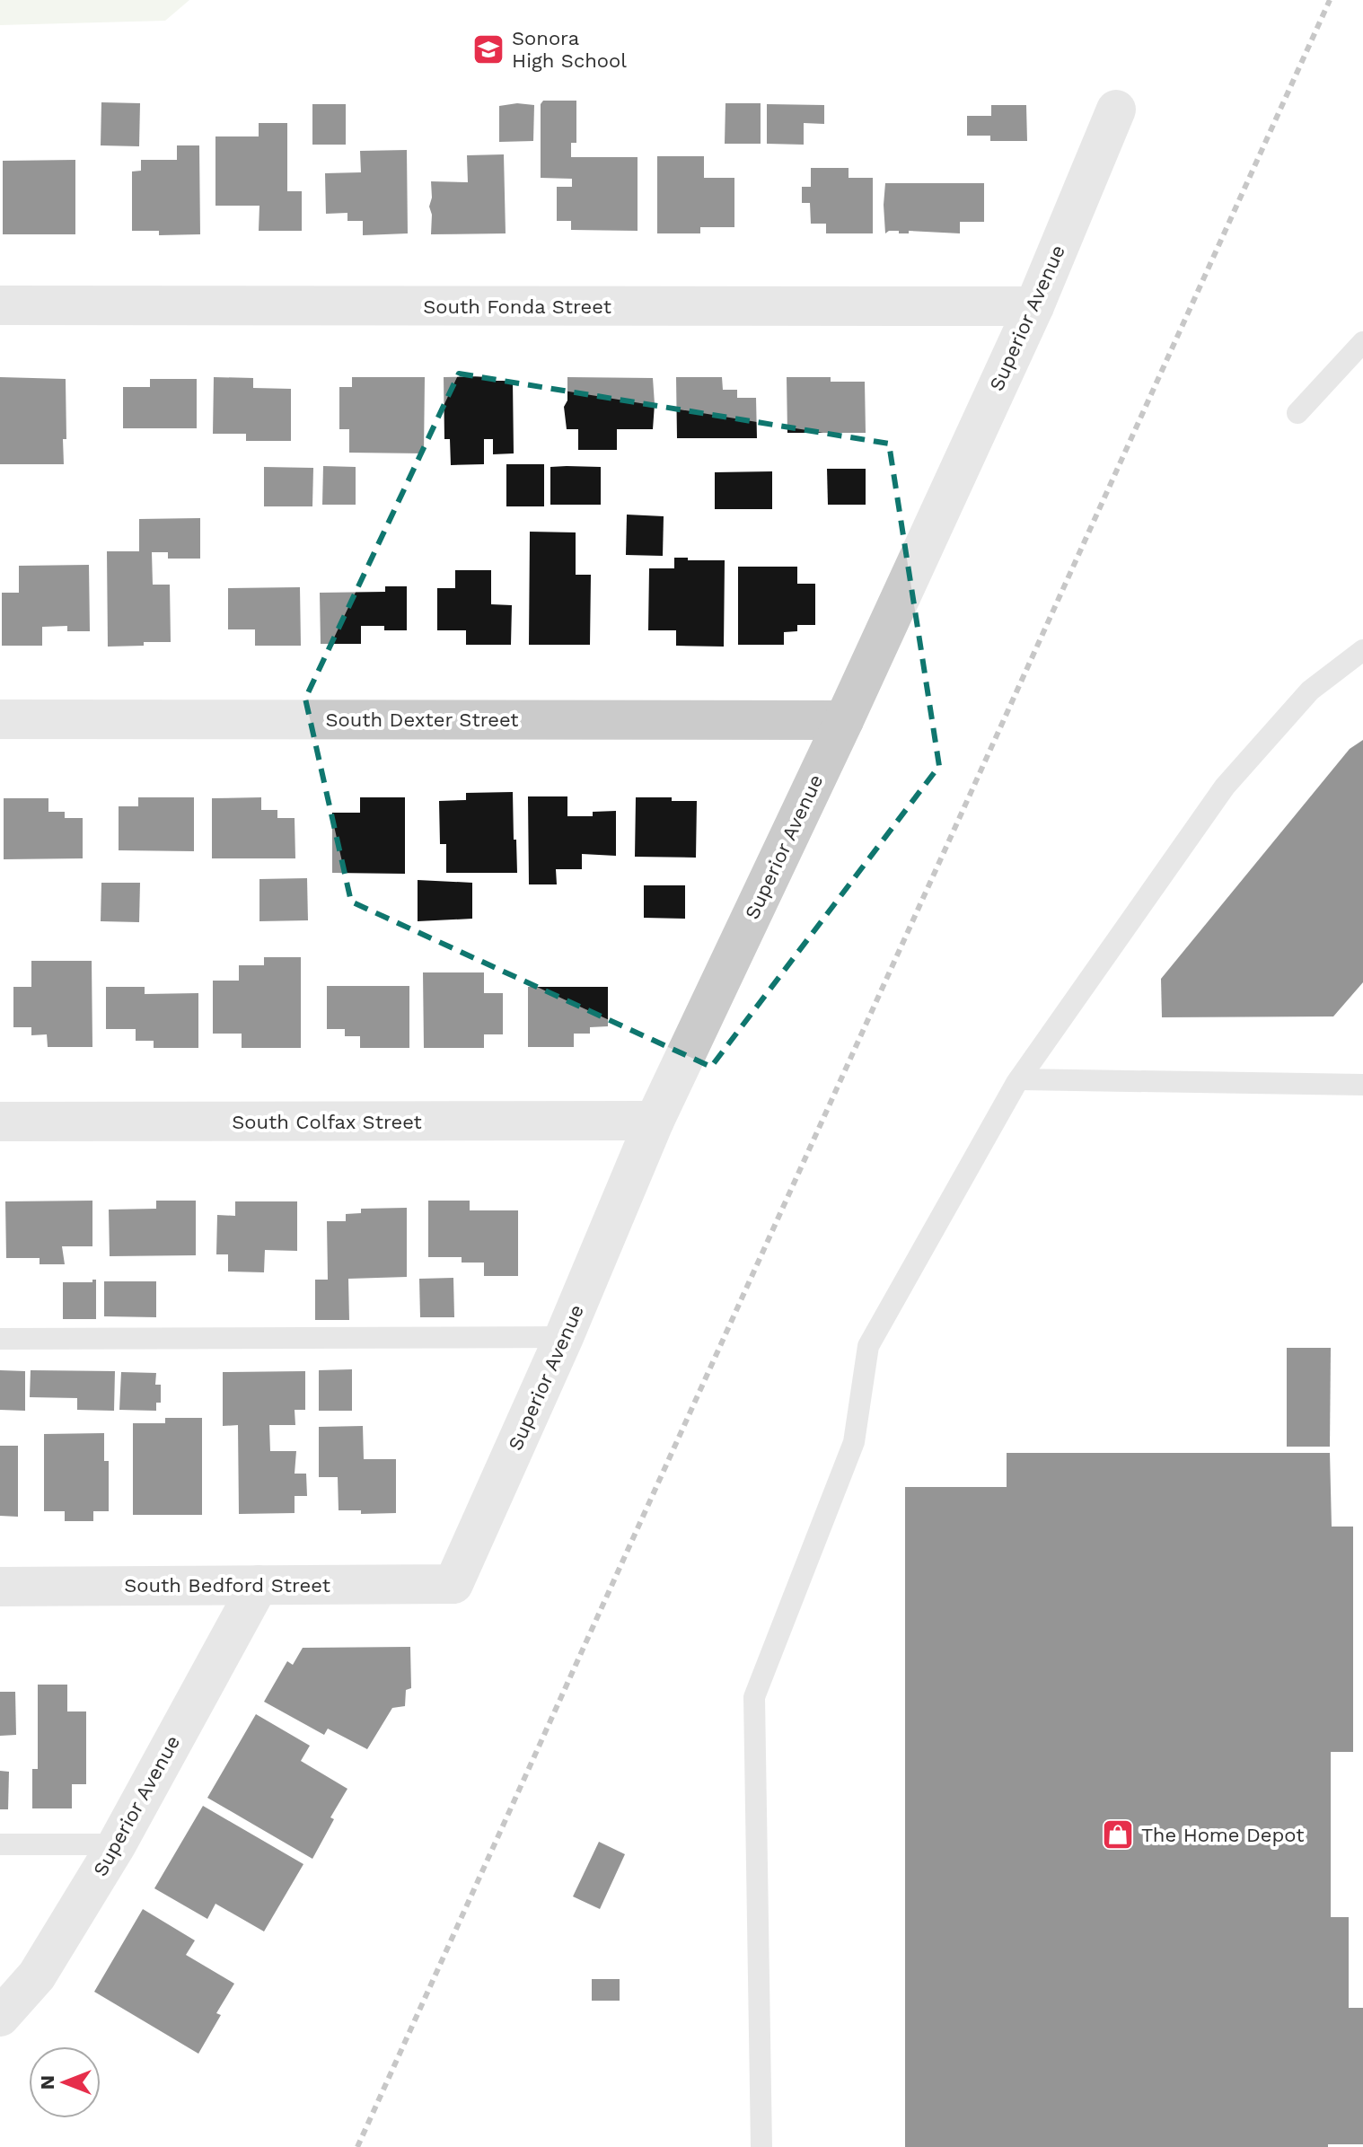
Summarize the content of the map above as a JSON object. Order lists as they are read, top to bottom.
{
  "streets": {
    "street": [
      "South Fonda Street",
      "Superior Avenue",
      "South Dexter Street",
      "South Colfax Street",
      "South Bedford Street"
    ]
  },
  "crossings": [
    ["South Fonda Street", "Superior Avenue"],
    ["Superior Avenue", "South Dexter Street"],
    ["Superior Avenue", "South Colfax Street"],
    ["Superior Avenue", "South Bedford Street"]
  ],
  "places": {
    "school or university": ["Sonora High School"],
    "shop": ["The Home Depot"]
  },
  "north": "left"
}
